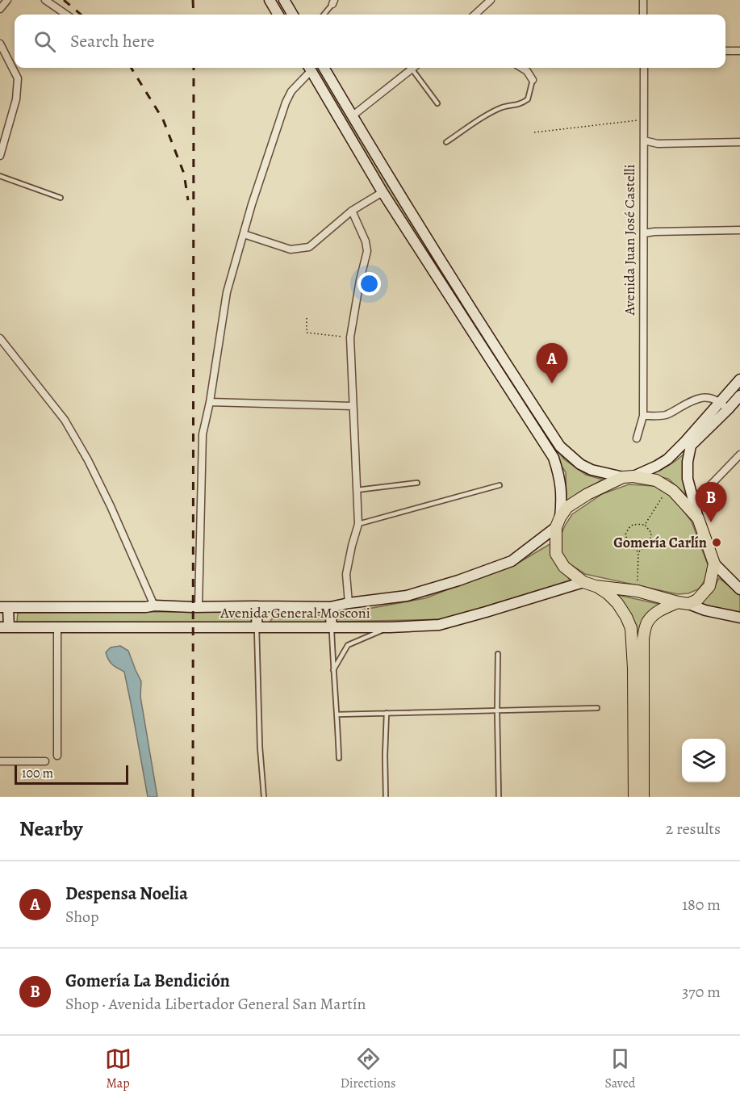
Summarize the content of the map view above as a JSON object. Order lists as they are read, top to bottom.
{
  "streets": {
    "main road": ["Avenida General Mosconi"],
    "street": ["Avenida Juan José Castelli"]
  },
  "places": ["Gomería Carlín"],
  "scale_bar": "100 m",
  "page": {
    "search": "Search here",
    "pins": ["A", "B"],
    "scale": "100 m",
    "heading": ["Nearby", "2 results"],
    "list": [
      {
        "mark": "A",
        "name": "Despensa Noelia",
        "note": "Shop",
        "value": "180 m"
      },
      {
        "mark": "B",
        "name": "Gomería La Bendición",
        "note": "Shop · Avenida Libertador General San Martín",
        "value": "370 m"
      }
    ],
    "nav": ["Map", "Directions", "Saved"]
  }
}
